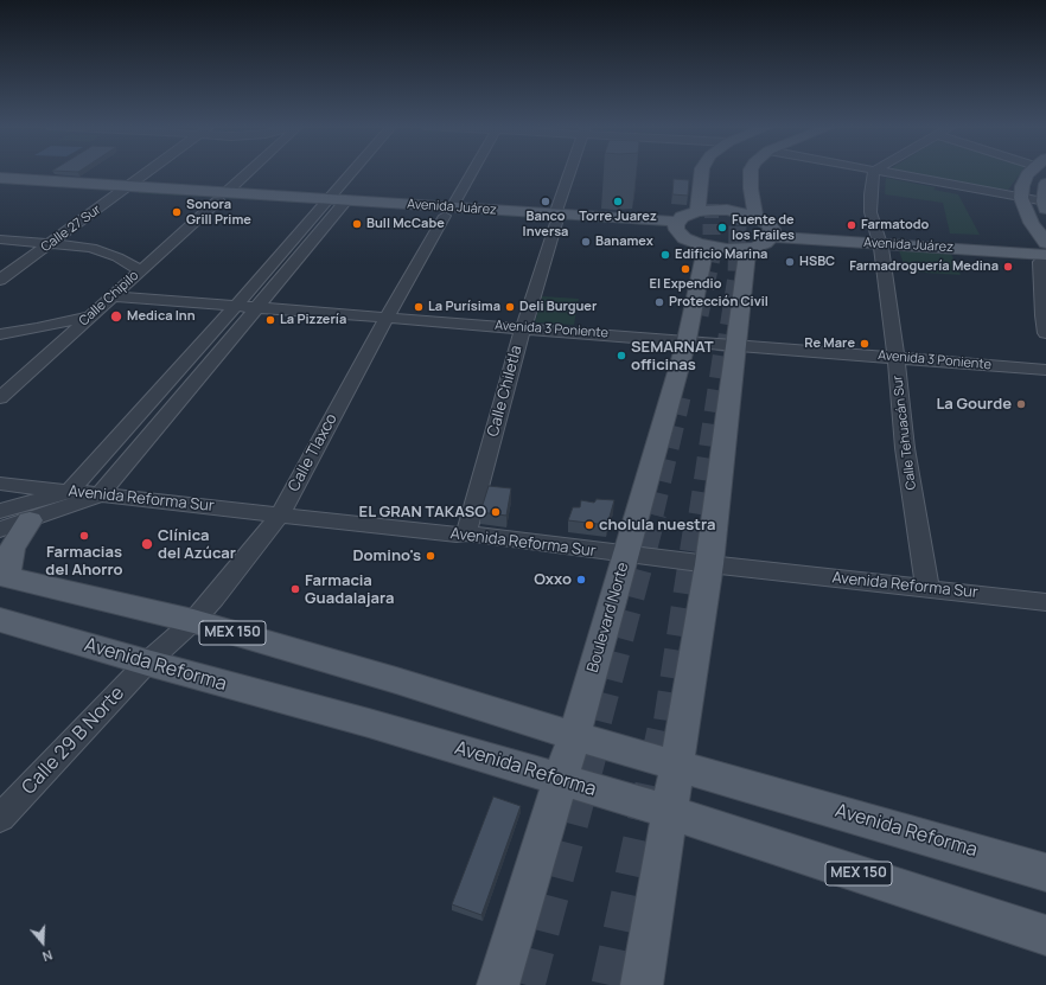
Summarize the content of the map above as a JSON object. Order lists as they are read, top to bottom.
{
  "streets": {
    "main road": [
      "Avenida Juárez",
      "Boulevard Norte",
      "MEX 150",
      "Avenida Reforma"
    ],
    "street": [
      "Calle 27 Sur",
      "Calle Chipilo",
      "Avenida 3 Poniente",
      "Calle Chiletla",
      "Calle Tehuacán Sur",
      "Calle Tlaxco",
      "Avenida Reforma Sur",
      "Calle 29 B Norte"
    ]
  },
  "crossings": [
    ["Avenida Juárez", "Calle 27 Sur"],
    ["Avenida Juárez", "Calle Chipilo"],
    ["Avenida Juárez", "Calle Chiletla"],
    ["Avenida Juárez", "Calle Tehuacán Sur"],
    ["Avenida Juárez", "Calle Tlaxco"],
    ["Calle Chipilo", "Avenida 3 Poniente"],
    ["Avenida 3 Poniente", "Calle Chiletla"],
    ["Avenida 3 Poniente", "Calle Tehuacán Sur"],
    ["Avenida 3 Poniente", "Calle Tlaxco"],
    ["Avenida 3 Poniente", "Boulevard Norte"],
    ["Calle Chiletla", "Avenida Reforma Sur"],
    ["Calle Tehuacán Sur", "Avenida Reforma Sur"],
    ["Calle Tlaxco", "Avenida Reforma Sur"],
    ["Calle Tlaxco", "Avenida Reforma"],
    ["Calle Tlaxco", "Calle 29 B Norte"],
    ["Avenida Reforma Sur", "Boulevard Norte"],
    ["Boulevard Norte", "Avenida Reforma"],
    ["Avenida Reforma", "Calle 29 B Norte"]
  ],
  "places": [
    "Banco Inversa",
    "Torre Juarez",
    "Sonora Grill Prime",
    "Bull McCabe",
    "Farmatodo",
    "Fuente de los Frailes",
    "Banamex",
    "Edificio Marina",
    "HSBC",
    "Farmadroguería Medina",
    "El Expendio",
    "Protección Civil",
    "La Purísima",
    "Deli Burguer",
    "Medica Inn",
    "La Pizzería",
    "Re Mare",
    "SEMARNAT officinas",
    "La Gourde",
    "EL GRAN TAKASO",
    "cholula nuestra",
    "Farmacias del Ahorro",
    "Clínica del Azúcar",
    "Domino's",
    "Oxxo",
    "Farmacia Guadalajara"
  ],
  "north": "bottom"
}
